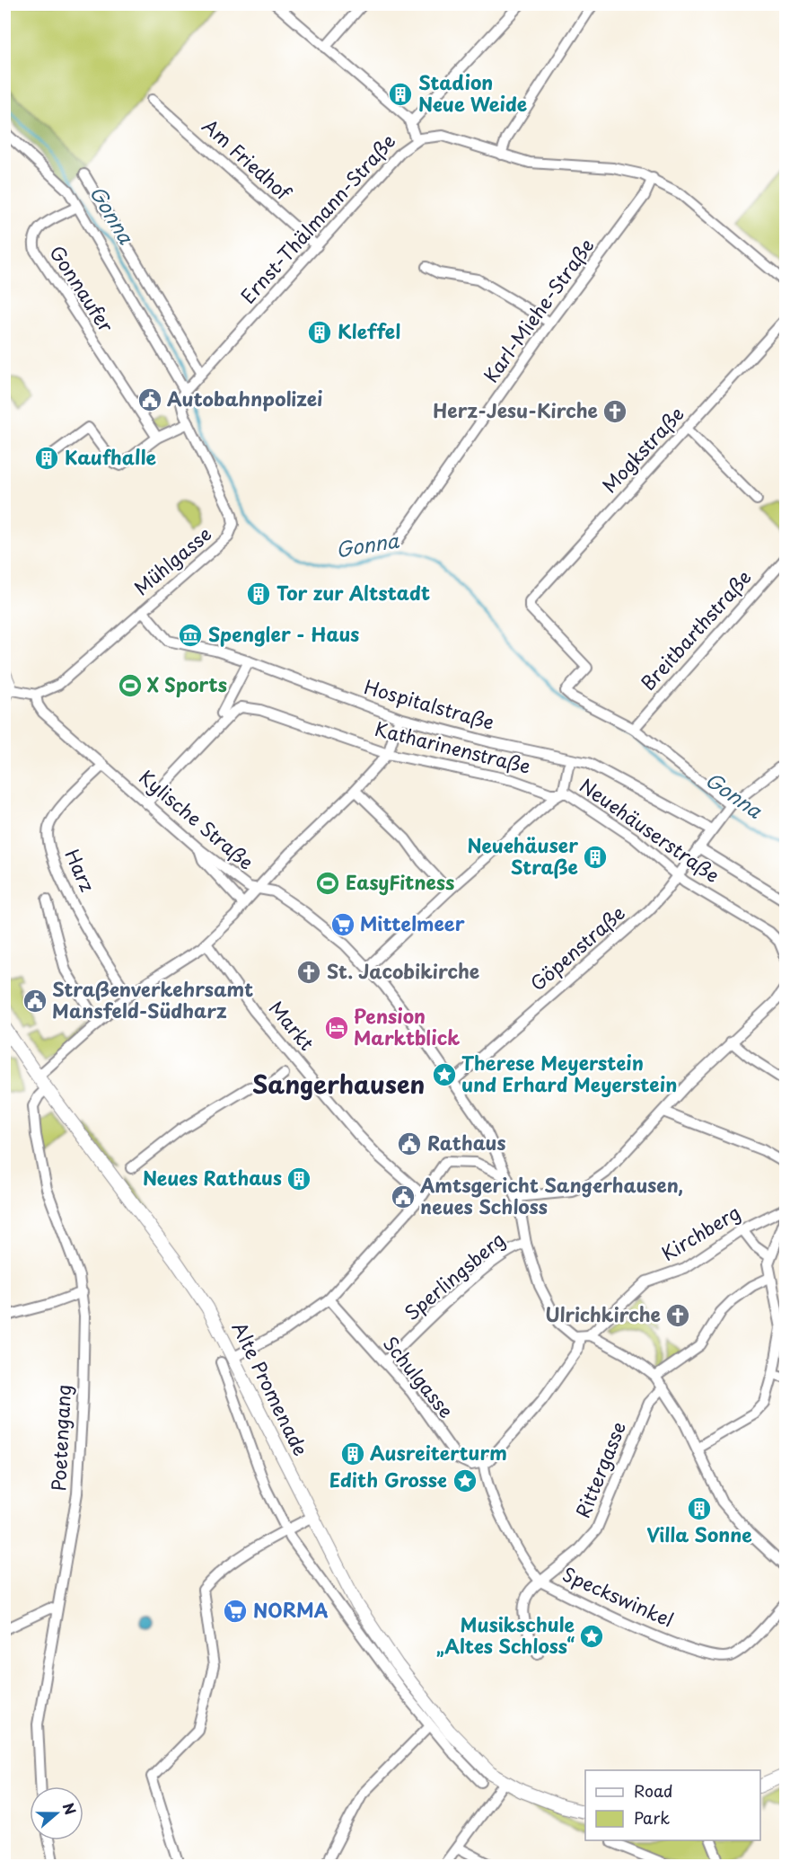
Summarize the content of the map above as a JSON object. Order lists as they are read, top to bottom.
{
  "streets": {
    "main road": ["Alte Promenade"],
    "street": [
      "Am Friedhof",
      "Ernst-Thälmann-Straße",
      "Gonnaufer",
      "Karl-Miehe-Straße",
      "Mogkstraße",
      "Mühlgasse",
      "Breitbarthstraße",
      "Hospitalstraße",
      "Katharinenstraße",
      "Kylische Straße",
      "Neuehäuserstraße",
      "Harz",
      "Göpenstraße",
      "Markt",
      "Kirchberg",
      "Sperlingsberg",
      "Schulgasse",
      "Poetengang",
      "Rittergasse",
      "Speckswinkel"
    ]
  },
  "crossings": [
    ["Am Friedhof", "Ernst-Thälmann-Straße"],
    ["Ernst-Thälmann-Straße", "Karl-Miehe-Straße"],
    ["Ernst-Thälmann-Straße", "Mühlgasse"],
    ["Mogkstraße", "Breitbarthstraße"],
    ["Mühlgasse", "Hospitalstraße"],
    ["Mühlgasse", "Kylische Straße"],
    ["Hospitalstraße", "Göpenstraße"],
    ["Katharinenstraße", "Neuehäuserstraße"],
    ["Kylische Straße", "Harz"],
    ["Kylische Straße", "Göpenstraße"],
    ["Kylische Straße", "Kirchberg"],
    ["Kylische Straße", "Sperlingsberg"],
    ["Kylische Straße", "Rittergasse"],
    ["Neuehäuserstraße", "Göpenstraße"],
    ["Sperlingsberg", "Schulgasse"],
    ["Alte Promenade", "Poetengang"],
    ["Rittergasse", "Speckswinkel"]
  ],
  "districts": ["Sangerhausen"],
  "water": ["Gonna"],
  "places": {
    "building": [
      "Stadion Neue Weide",
      "Kleffel",
      "Kaufhalle",
      "Tor zur Altstadt",
      "Neuehäuser Straße",
      "Neues Rathaus",
      "Ausreiterturm",
      "Villa Sonne"
    ],
    "public building": [
      "Autobahnpolizei",
      "Straßenverkehrsamt Mansfeld-Südharz",
      "Rathaus",
      "Amtsgericht Sangerhausen, neues Schloss"
    ],
    "church": ["Herz-Jesu-Kirche", "St. Jacobikirche", "Ulrichkirche"],
    "museum": ["Spengler - Haus"],
    "sports": ["X Sports", "EasyFitness"],
    "supermarket": ["Mittelmeer", "NORMA"],
    "hotel": ["Pension Marktblick"],
    "place": ["Therese Meyerstein und Erhard Meyerstein", "Edith Grosse", "Musikschule „Altes Schloss“"]
  },
  "legend": ["Road", "Park"],
  "north": "right"
}
